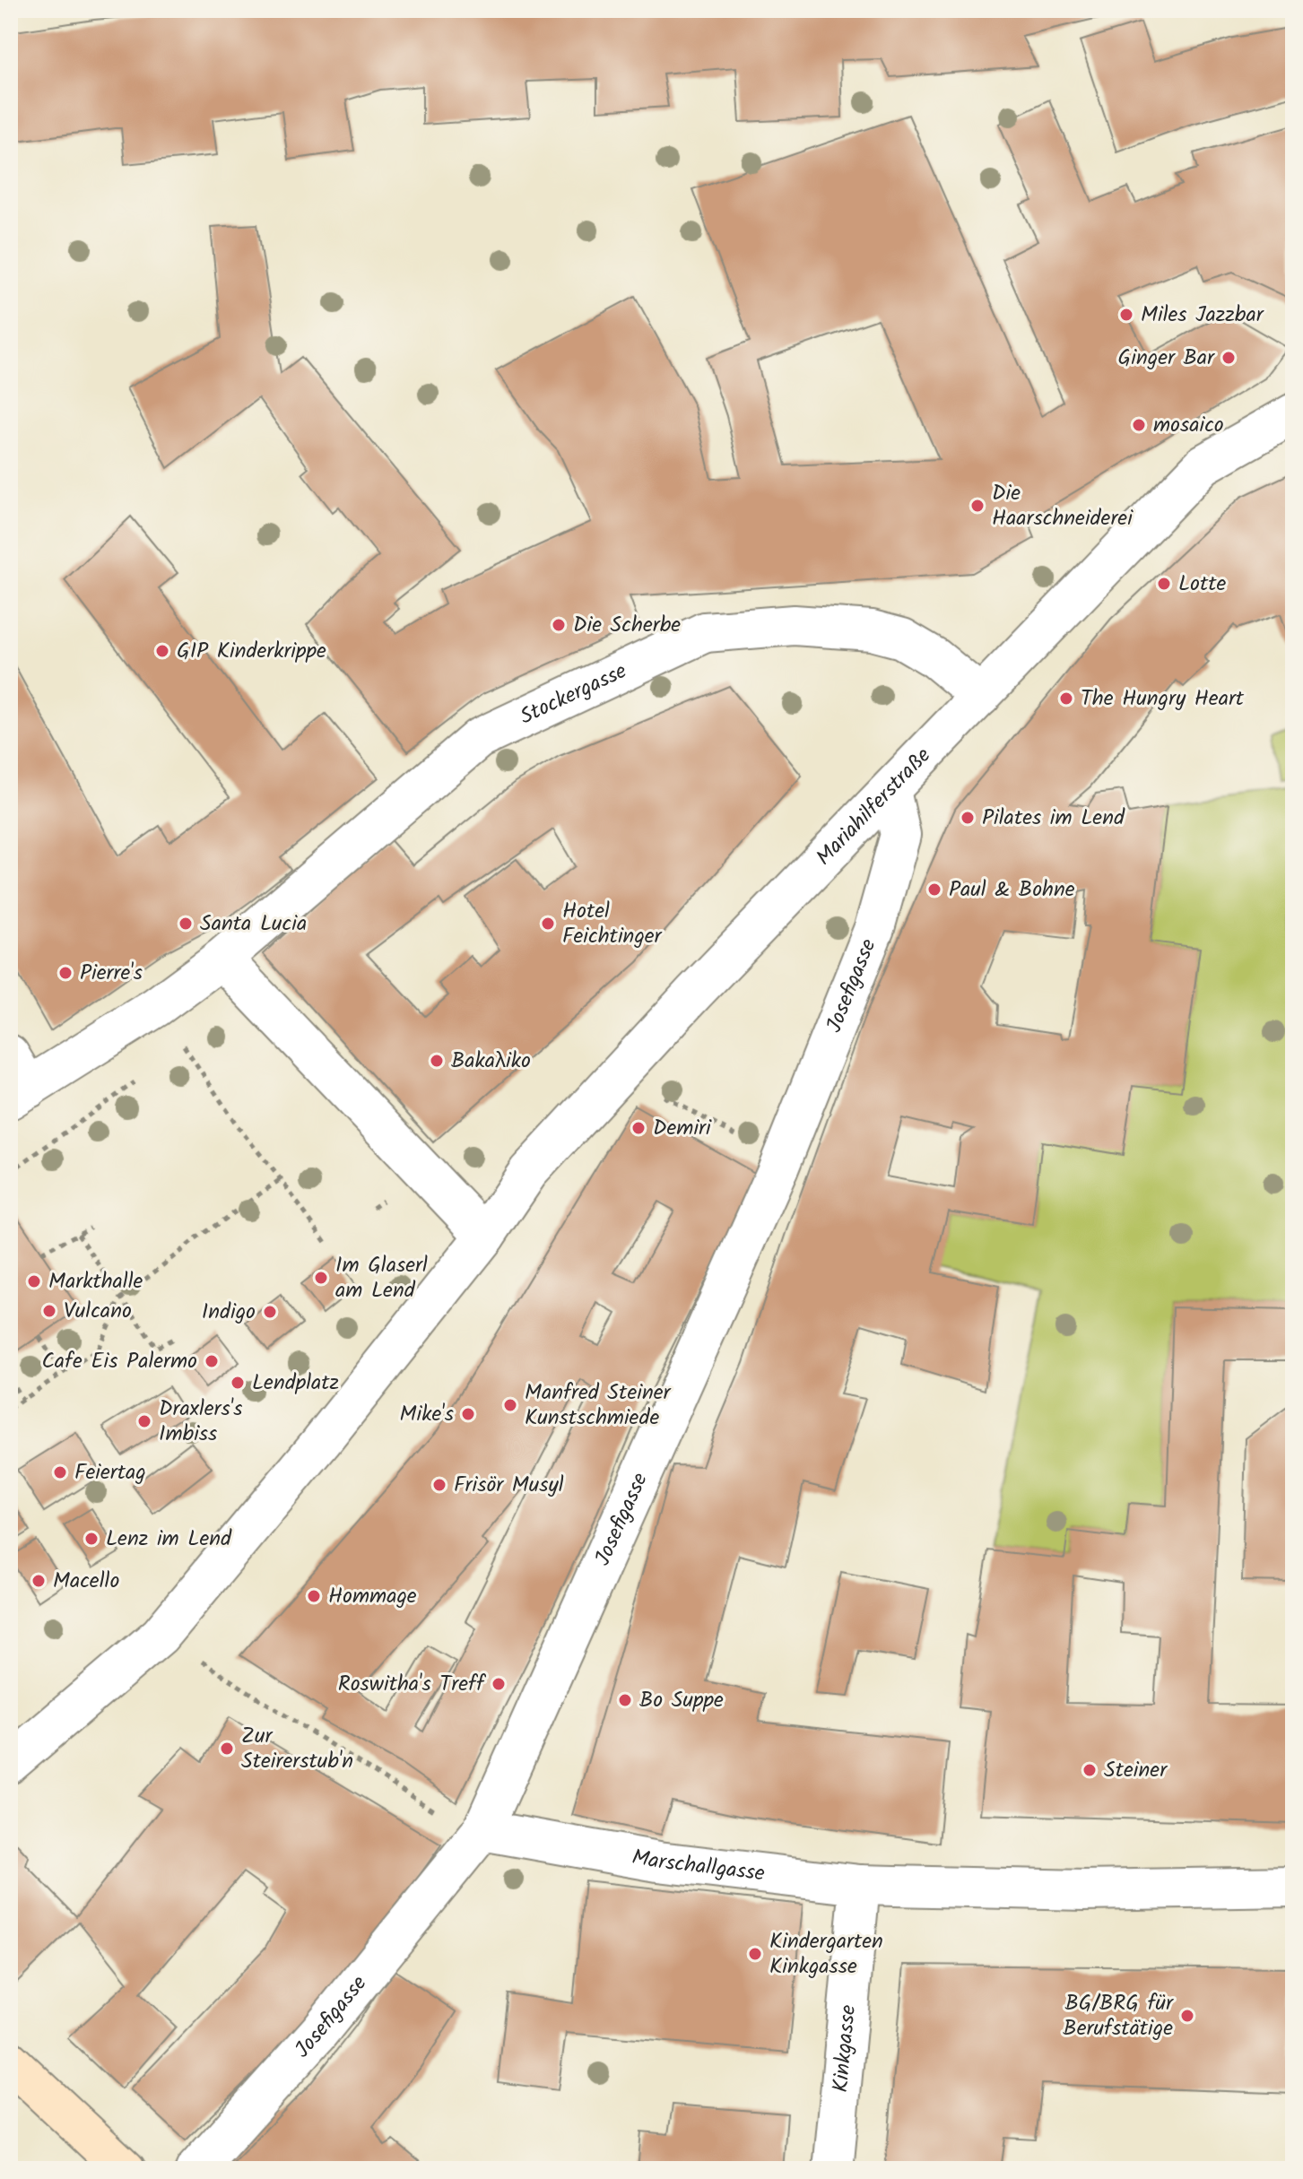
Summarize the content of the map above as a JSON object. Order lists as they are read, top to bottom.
{
  "streets": {
    "street": [
      "Stockergasse",
      "Mariahilferstraße",
      "Josefigasse",
      "Marschallgasse",
      "Kinkgasse"
    ]
  },
  "crossings": [
    ["Stockergasse", "Mariahilferstraße"],
    ["Mariahilferstraße", "Josefigasse"],
    ["Josefigasse", "Marschallgasse"],
    ["Marschallgasse", "Kinkgasse"]
  ],
  "places": [
    "Miles Jazzbar",
    "Ginger Bar",
    "mosaico",
    "Die Haarschneiderei",
    "Lotte",
    "Die Scherbe",
    "GIP Kinderkrippe",
    "The Hungry Heart",
    "Pilates im Lend",
    "Paul & Bohne",
    "Santa Lucia",
    "Hotel Feichtinger",
    "Pierre's",
    "Bakaλiko",
    "Demiri",
    "Im Glaserl am Lend",
    "Markthalle",
    "Vulcano",
    "Indigo",
    "Cafe Eis Palermo",
    "Lendplatz",
    "Manfred Steiner Kunstschmiede",
    "Mike's",
    "Draxlers's Imbiss",
    "Feiertag",
    "Frisör Musyl",
    "Lenz im Lend",
    "Macello",
    "Hommage",
    "Roswitha's Treff",
    "Bo Suppe",
    "Zur Steirerstub'n",
    "Steiner",
    "Kindergarten Kinkgasse",
    "BG/BRG für Berufstätige"
  ]
}
